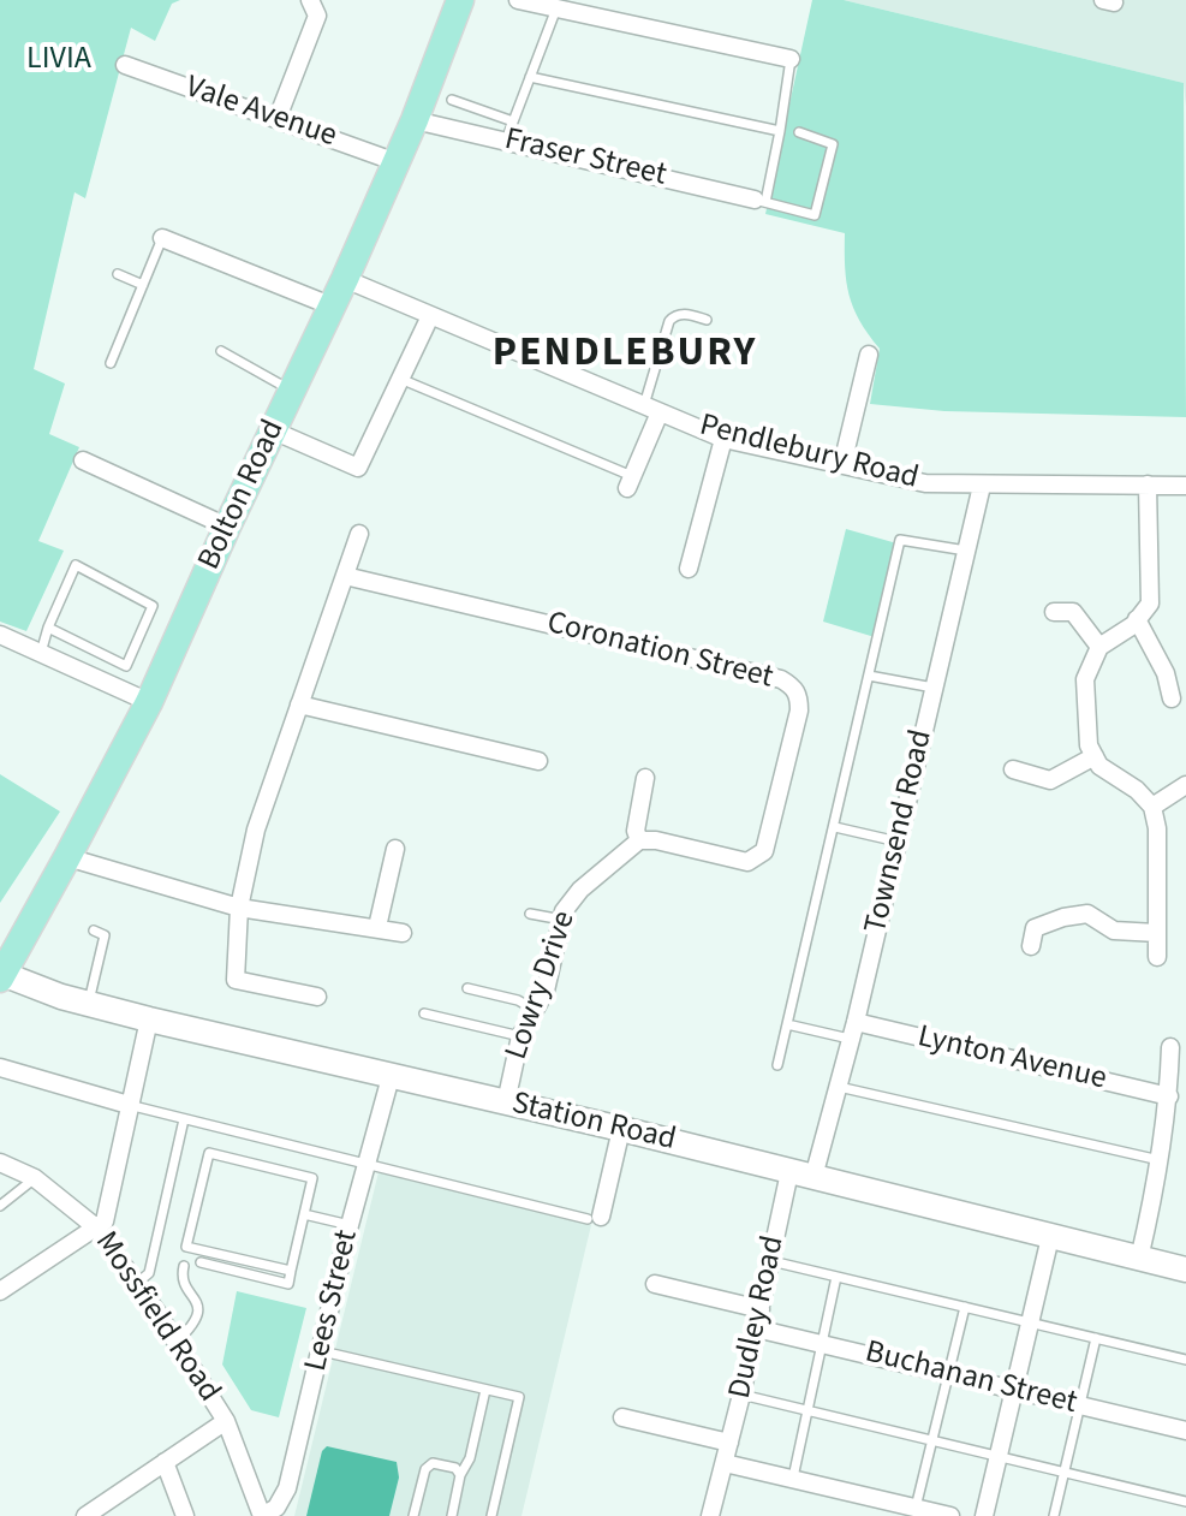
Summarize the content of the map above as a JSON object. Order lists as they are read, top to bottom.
{
  "streets": {
    "main road": ["Bolton Road", "Station Road"],
    "street": [
      "Vale Avenue",
      "Fraser Street",
      "Pendlebury Road",
      "Coronation Street",
      "Townsend Road",
      "Lowry Drive",
      "Lynton Avenue",
      "Lees Street",
      "Mossfield Road",
      "Dudley Road",
      "Buchanan Street"
    ]
  },
  "crossings": [
    ["Vale Avenue", "Bolton Road"],
    ["Fraser Street", "Bolton Road"],
    ["Pendlebury Road", "Bolton Road"],
    ["Pendlebury Road", "Townsend Road"],
    ["Bolton Road", "Station Road"],
    ["Coronation Street", "Lowry Drive"],
    ["Townsend Road", "Lynton Avenue"],
    ["Townsend Road", "Station Road"],
    ["Townsend Road", "Dudley Road"],
    ["Lowry Drive", "Station Road"],
    ["Station Road", "Lees Street"],
    ["Station Road", "Dudley Road"],
    ["Lees Street", "Mossfield Road"],
    ["Dudley Road", "Buchanan Street"]
  ],
  "districts": ["PENDLEBURY"],
  "parks": ["LIVIA"]
}
